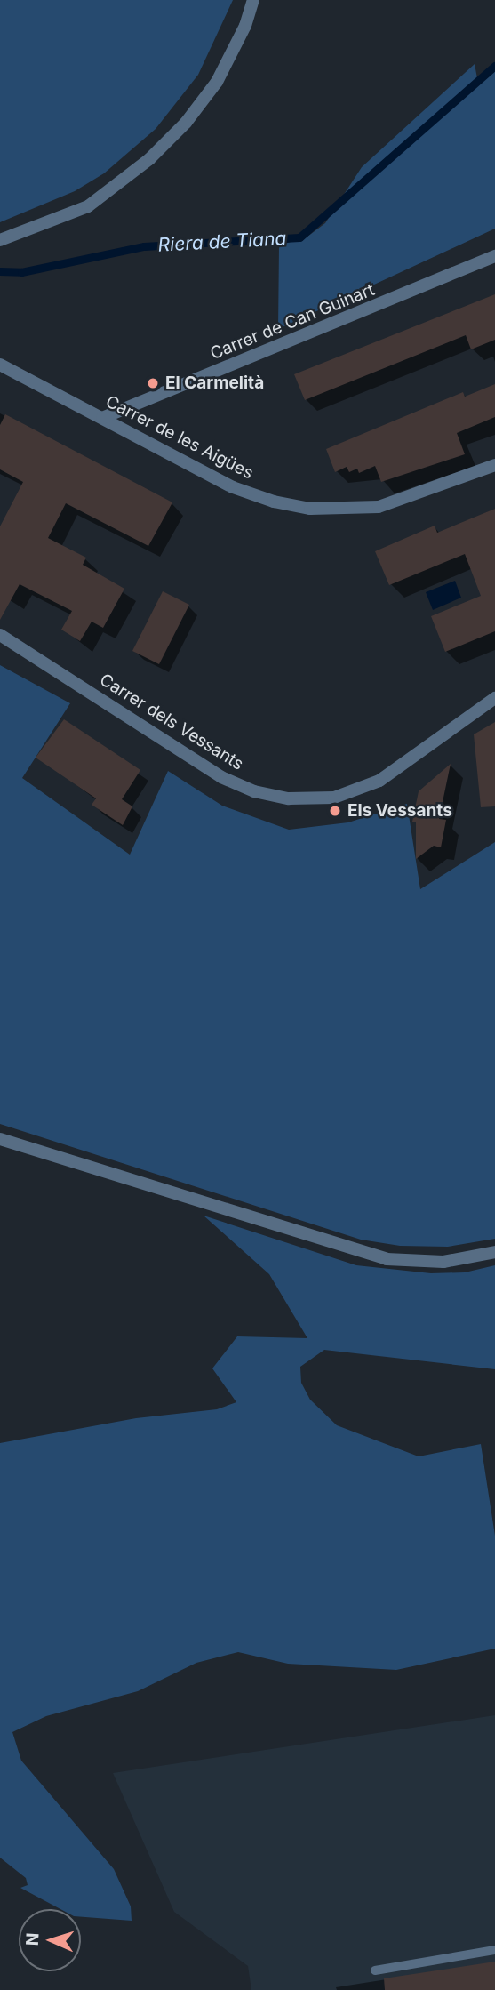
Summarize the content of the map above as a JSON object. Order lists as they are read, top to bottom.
{
  "streets": {
    "street": ["Carrer de Can Guinart", "Carrer de les Aigües", "Carrer dels Vessants"]
  },
  "crossings": [
    ["Carrer de Can Guinart", "Carrer de les Aigües"]
  ],
  "water": ["Riera de Tiana"],
  "places": ["El Carmelità", "Els Vessants"],
  "north": "left"
}
